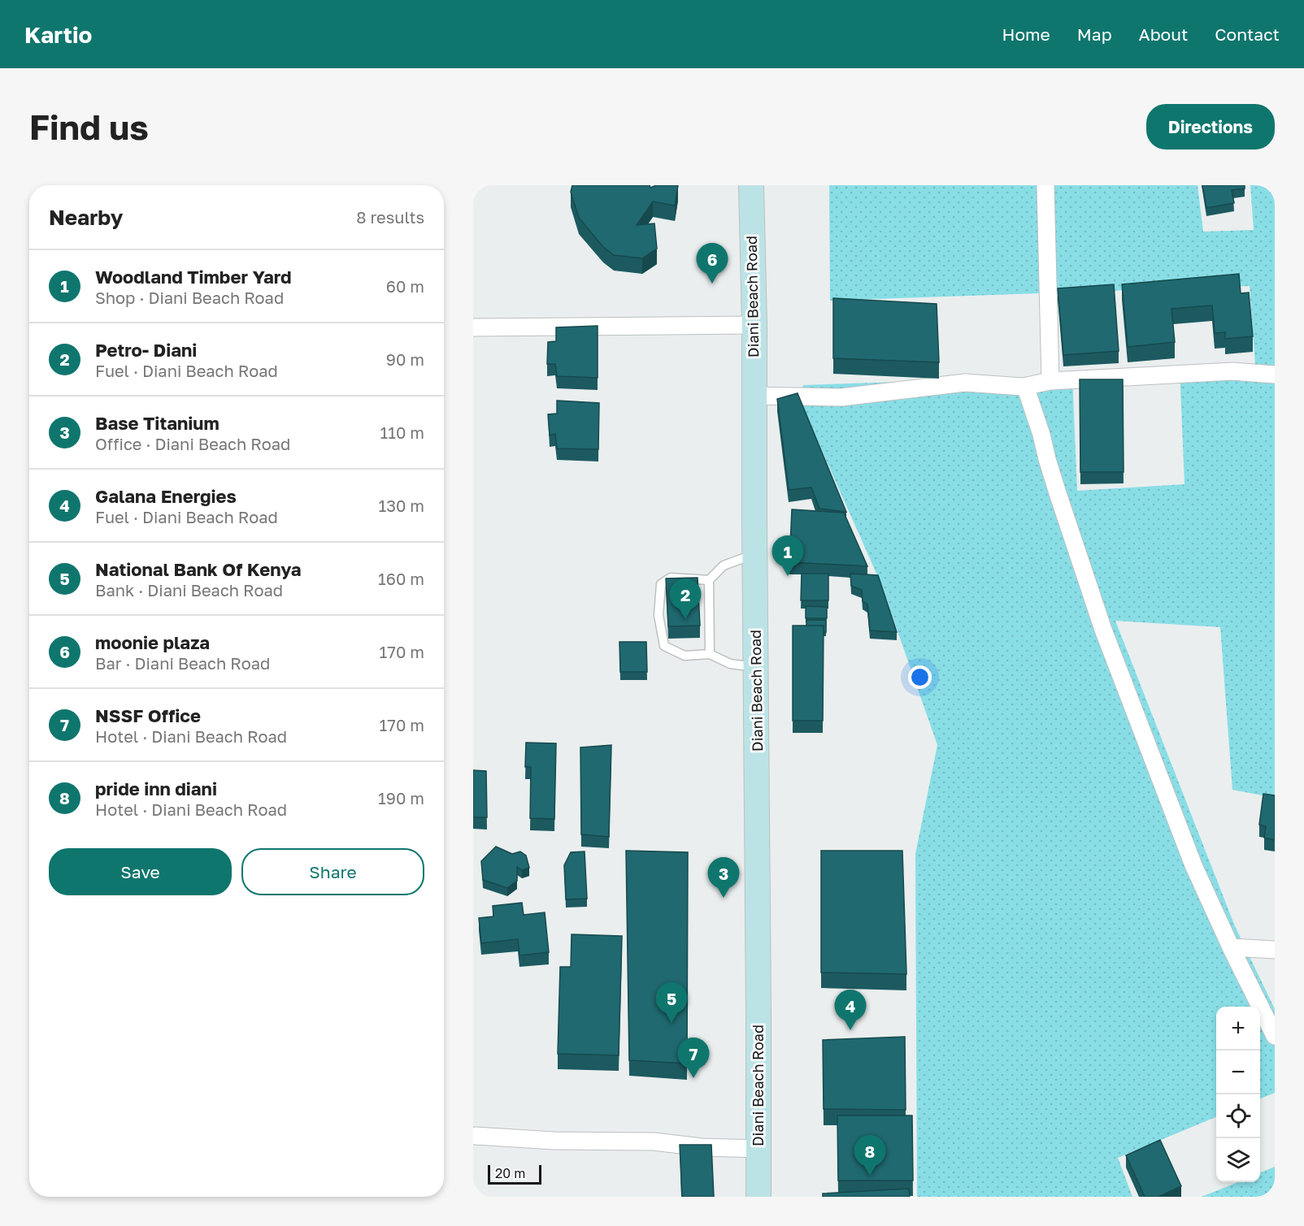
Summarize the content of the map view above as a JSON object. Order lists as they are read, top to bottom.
{
  "streets": {
    "main road": ["Diani Beach Road"]
  },
  "scale_bar": "20 m",
  "page": {
    "header": "Kartio",
    "nav": [
      "Home",
      "Map",
      "About",
      "Contact"
    ],
    "buttons": [
      "Directions",
      ["Save", "Share"]
    ],
    "title": "Find us",
    "heading": ["Nearby", "8 results"],
    "pins": [
      "6",
      "1",
      "2",
      "3",
      "5",
      "4",
      "7",
      "8"
    ],
    "list": [
      {
        "mark": "1",
        "name": "Woodland Timber Yard",
        "note": "Shop · Diani Beach Road",
        "value": "60 m"
      },
      {
        "mark": "2",
        "name": "Petro- Diani",
        "note": "Fuel · Diani Beach Road",
        "value": "90 m"
      },
      {
        "mark": "3",
        "name": "Base Titanium",
        "note": "Office · Diani Beach Road",
        "value": "110 m"
      },
      {
        "mark": "4",
        "name": "Galana Energies",
        "note": "Fuel · Diani Beach Road",
        "value": "130 m"
      },
      {
        "mark": "5",
        "name": "National Bank Of Kenya",
        "note": "Bank · Diani Beach Road",
        "value": "160 m"
      },
      {
        "mark": "6",
        "name": "moonie plaza",
        "note": "Bar · Diani Beach Road",
        "value": "170 m"
      },
      {
        "mark": "7",
        "name": "NSSF Office",
        "note": "Hotel · Diani Beach Road",
        "value": "170 m"
      },
      {
        "mark": "8",
        "name": "pride inn diani",
        "note": "Hotel · Diani Beach Road",
        "value": "190 m"
      }
    ],
    "map_buttons": ["+", "−"],
    "scale": "20 m"
  }
}
